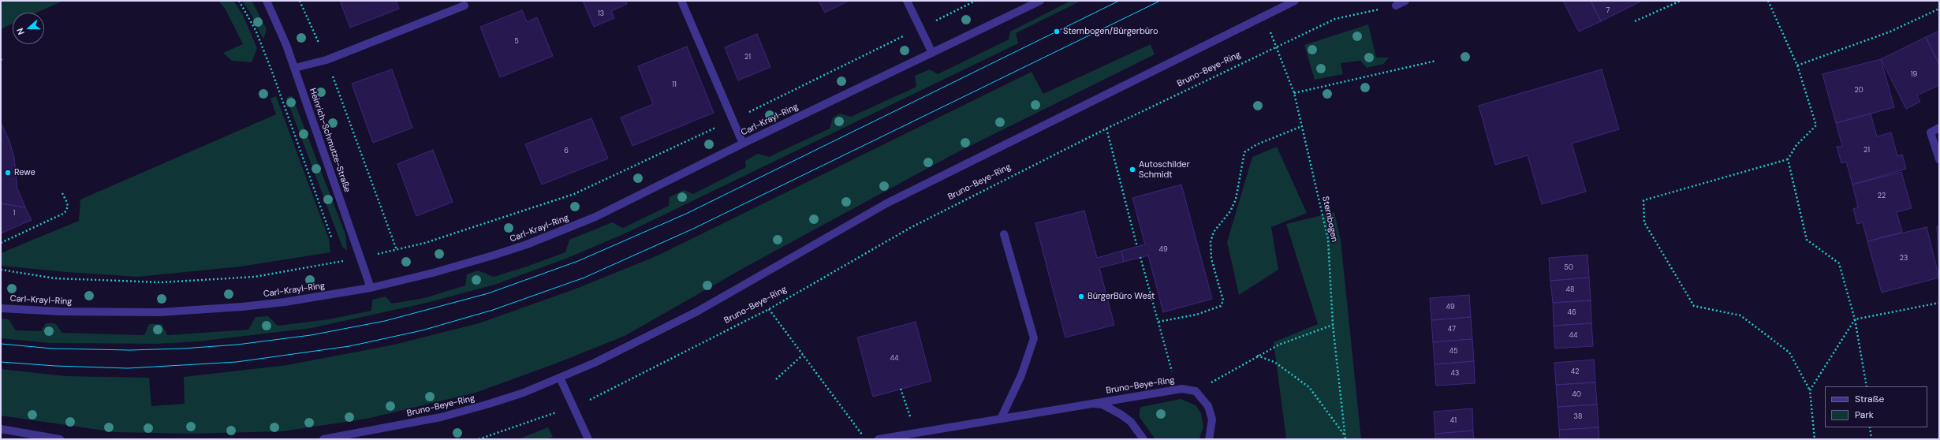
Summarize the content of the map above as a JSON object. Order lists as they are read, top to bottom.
{
  "streets": {
    "street": ["Bruno-Beye-Ring", "Carl-Krayl-Ring", "Heinrich-Schmutze-Straße"],
    "path": ["Sternbogen"]
  },
  "crossings": [
    ["Bruno-Beye-Ring", "Sternbogen"],
    ["Carl-Krayl-Ring", "Heinrich-Schmutze-Straße"]
  ],
  "places": [
    "Sternbogen/Bürgerbüro",
    "Autoschilder Schmidt",
    "Rewe",
    "BürgerBüro West"
  ],
  "house_numbers": [
    "7",
    "13",
    "5",
    "21",
    "19",
    "11",
    "20",
    "21",
    "6",
    "22",
    "1",
    "49",
    "23",
    "50",
    "48",
    "49",
    "46",
    "47",
    "44",
    "45",
    "44",
    "42",
    "43",
    "40",
    "38",
    "41"
  ],
  "legend": ["Straße", "Park"],
  "north": "left"
}
